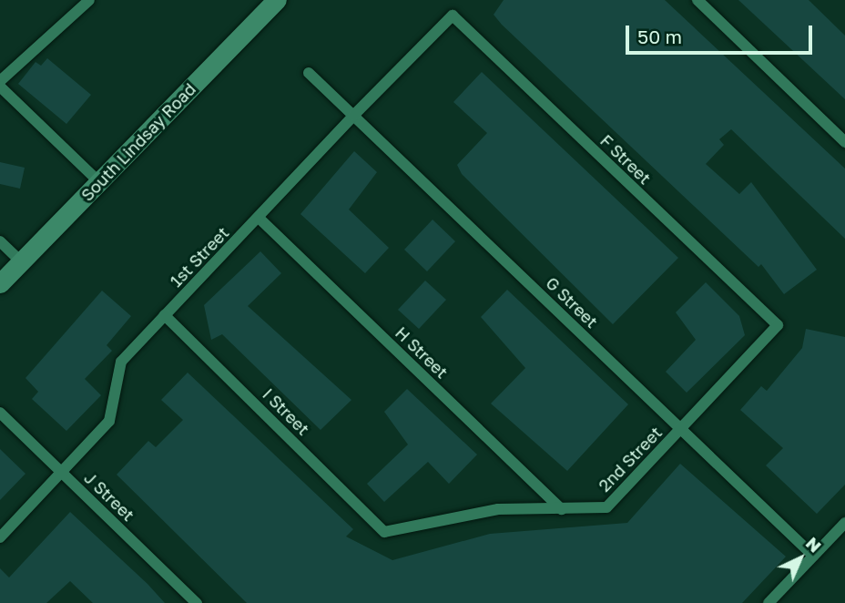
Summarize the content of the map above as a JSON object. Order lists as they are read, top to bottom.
{
  "streets": {
    "main road": ["South Lindsay Road"],
    "lane": [
      "F Street",
      "1st Street",
      "G Street",
      "H Street",
      "I Street",
      "2nd Street",
      "J Street"
    ]
  },
  "crossings": [
    ["F Street", "1st Street"],
    ["F Street", "2nd Street"],
    ["1st Street", "G Street"],
    ["1st Street", "H Street"],
    ["1st Street", "I Street"],
    ["1st Street", "J Street"],
    ["G Street", "2nd Street"],
    ["H Street", "2nd Street"],
    ["I Street", "2nd Street"]
  ],
  "scale_bar": "50 m",
  "north": "top right"
}
